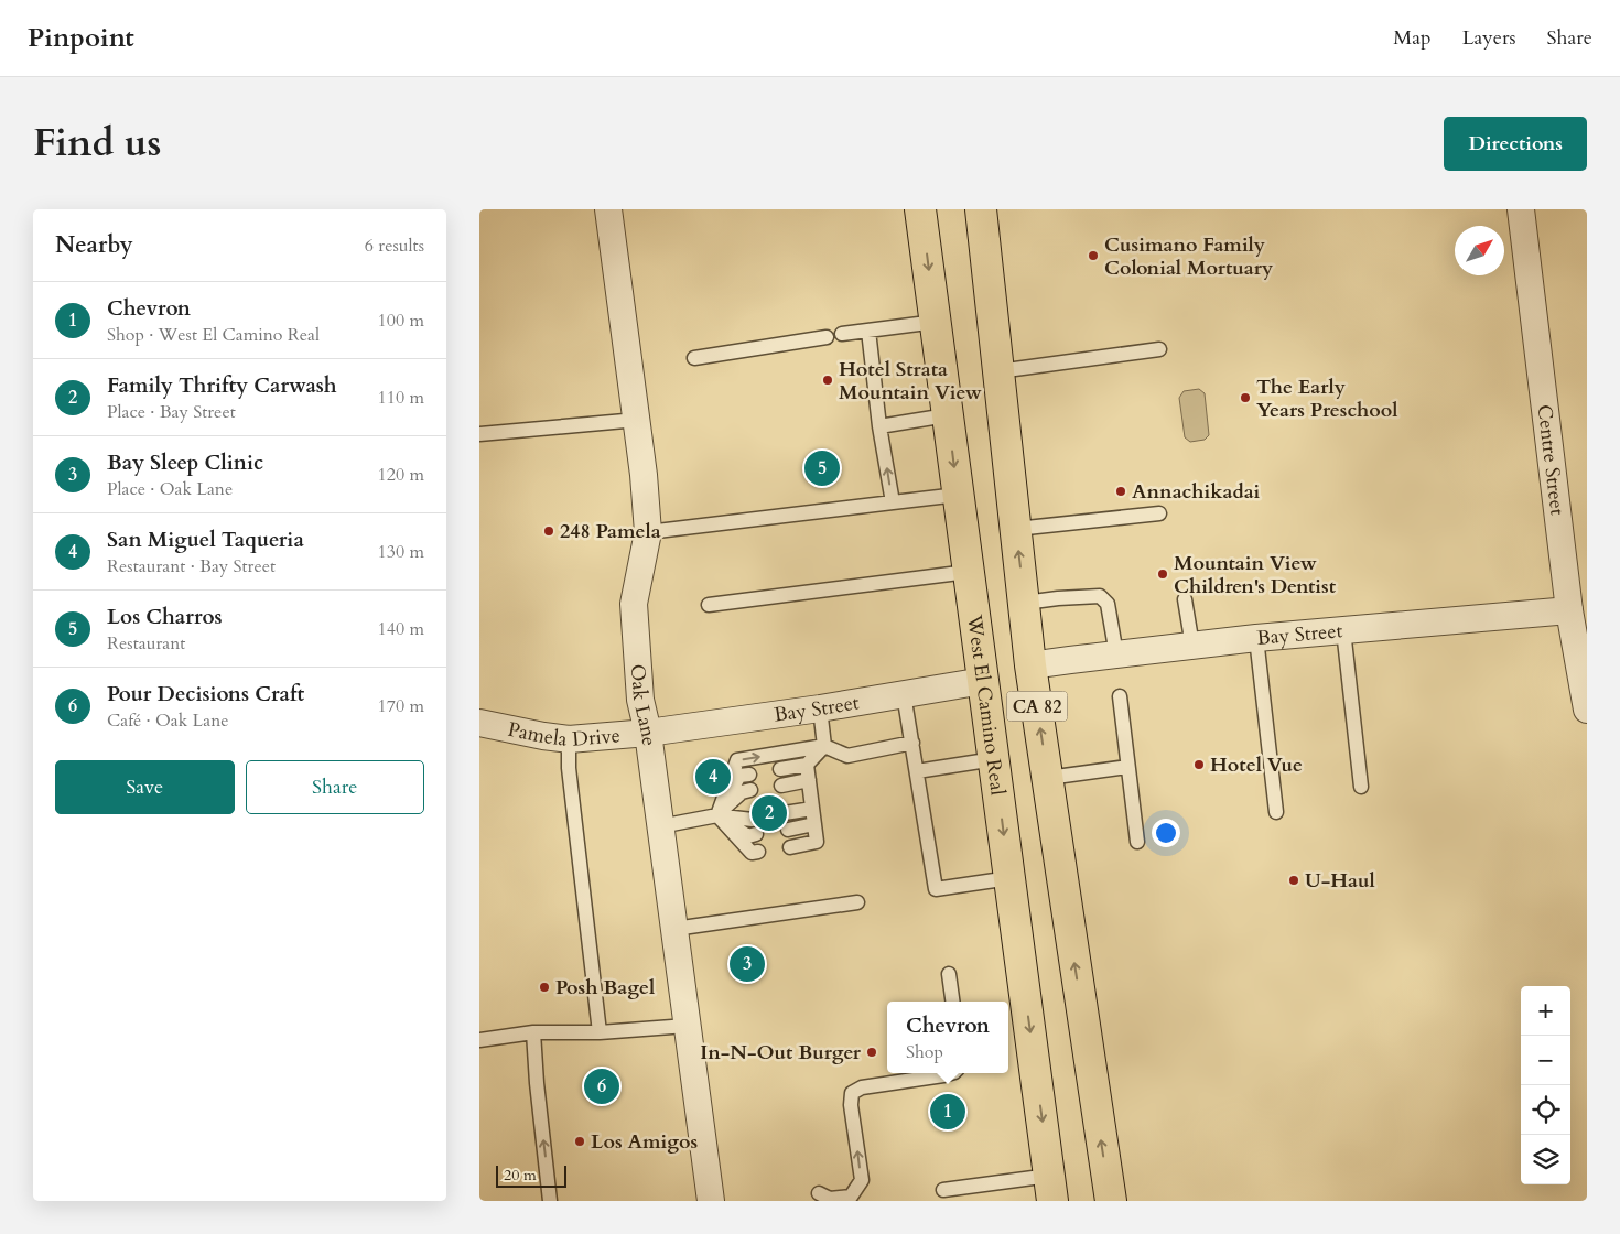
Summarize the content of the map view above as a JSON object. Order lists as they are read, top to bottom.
{
  "streets": {
    "main road": ["West El Camino Real", "CA 82"],
    "street": [
      "Centre Street",
      "Bay Street",
      "Oak Lane",
      "Pamela Drive"
    ]
  },
  "crossings": [
    ["Centre Street", "Bay Street"],
    ["Bay Street", "Oak Lane"],
    ["Bay Street", "West El Camino Real"],
    ["Bay Street", "CA 82"],
    ["Bay Street", "Pamela Drive"],
    ["Oak Lane", "Pamela Drive"]
  ],
  "places": [
    "Cusimano Family Colonial Mortuary",
    "Hotel Strata Mountain View",
    "The Early Years Preschool",
    "Annachikadai",
    "248 Pamela",
    "Mountain View Children's Dentist",
    "Hotel Vue",
    "U-Haul",
    "Posh Bagel",
    "In-N-Out Burger",
    "Los Amigos"
  ],
  "scale_bar": "20 m",
  "north": "top right",
  "page": {
    "header": "Pinpoint",
    "nav": ["Map", "Layers", "Share"],
    "title": "Find us",
    "buttons": [
      "Directions",
      ["Save", "Share"]
    ],
    "heading": ["Nearby", "6 results"],
    "list": [
      {
        "mark": "1",
        "name": "Chevron",
        "note": "Shop · West El Camino Real",
        "value": "100 m"
      },
      {
        "mark": "2",
        "name": "Family Thrifty Carwash",
        "note": "Place · Bay Street",
        "value": "110 m"
      },
      {
        "mark": "3",
        "name": "Bay Sleep Clinic",
        "note": "Place · Oak Lane",
        "value": "120 m"
      },
      {
        "mark": "4",
        "name": "San Miguel Taqueria",
        "note": "Restaurant · Bay Street",
        "value": "130 m"
      },
      {
        "mark": "5",
        "name": "Los Charros",
        "note": "Restaurant",
        "value": "140 m"
      },
      {
        "mark": "6",
        "name": "Pour Decisions Craft",
        "note": "Café · Oak Lane",
        "value": "170 m"
      }
    ],
    "pins": [
      "5",
      "4",
      "2",
      "3",
      "6",
      "1"
    ],
    "map_buttons": ["+", "−"],
    "popup": ["Chevron", "Shop"],
    "scale": "20 m"
  }
}
